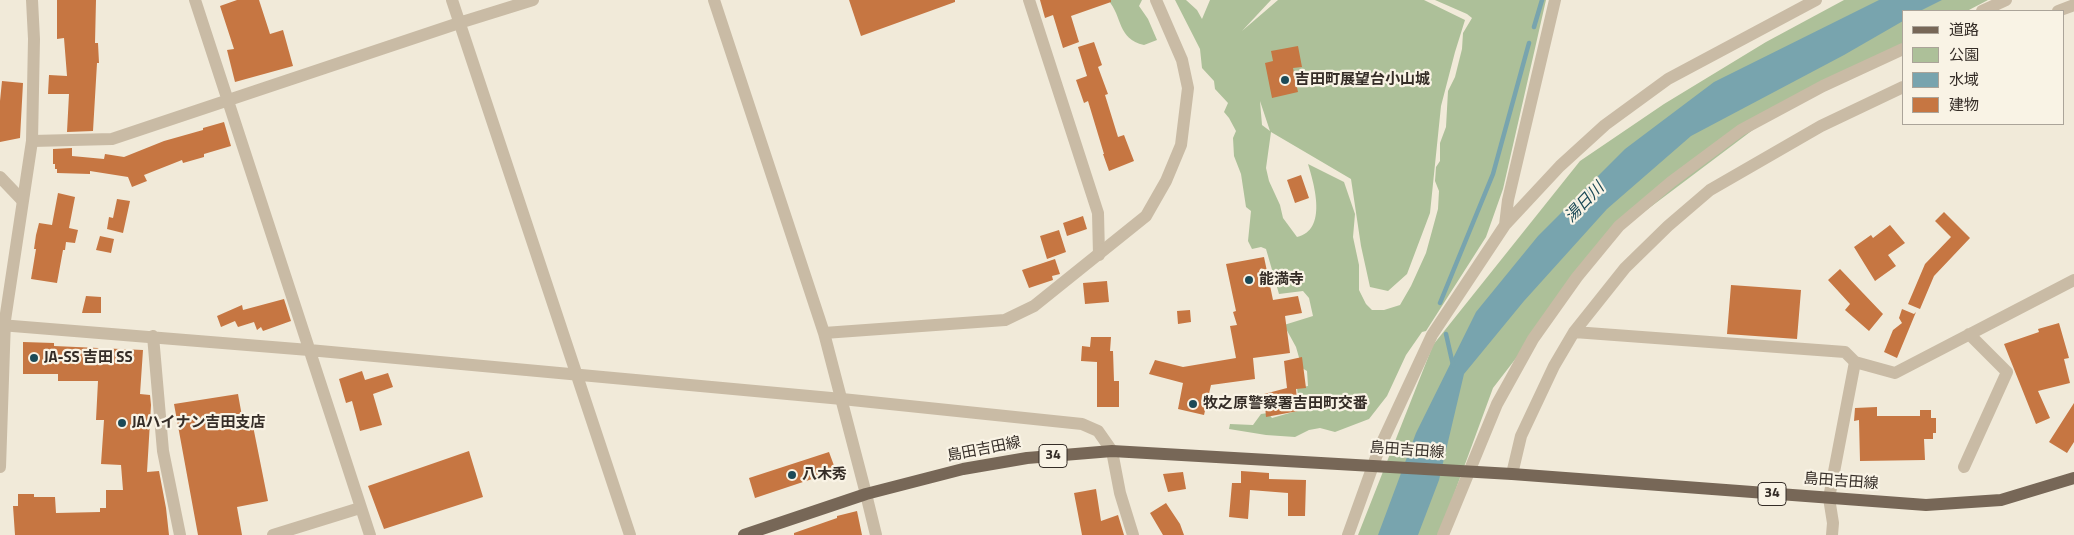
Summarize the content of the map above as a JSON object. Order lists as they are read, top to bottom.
{
  "streets": {
    "main road": ["島田吉田線", "34"]
  },
  "water": ["湯日川"],
  "places": [
    "吉田町展望台小山城",
    "能満寺",
    "JA-SS 吉田 SS",
    "牧之原警察署吉田町交番",
    "JAハイナン吉田支店",
    "八木秀"
  ],
  "legend": [
    "道路",
    "公園",
    "水域",
    "建物"
  ]
}
